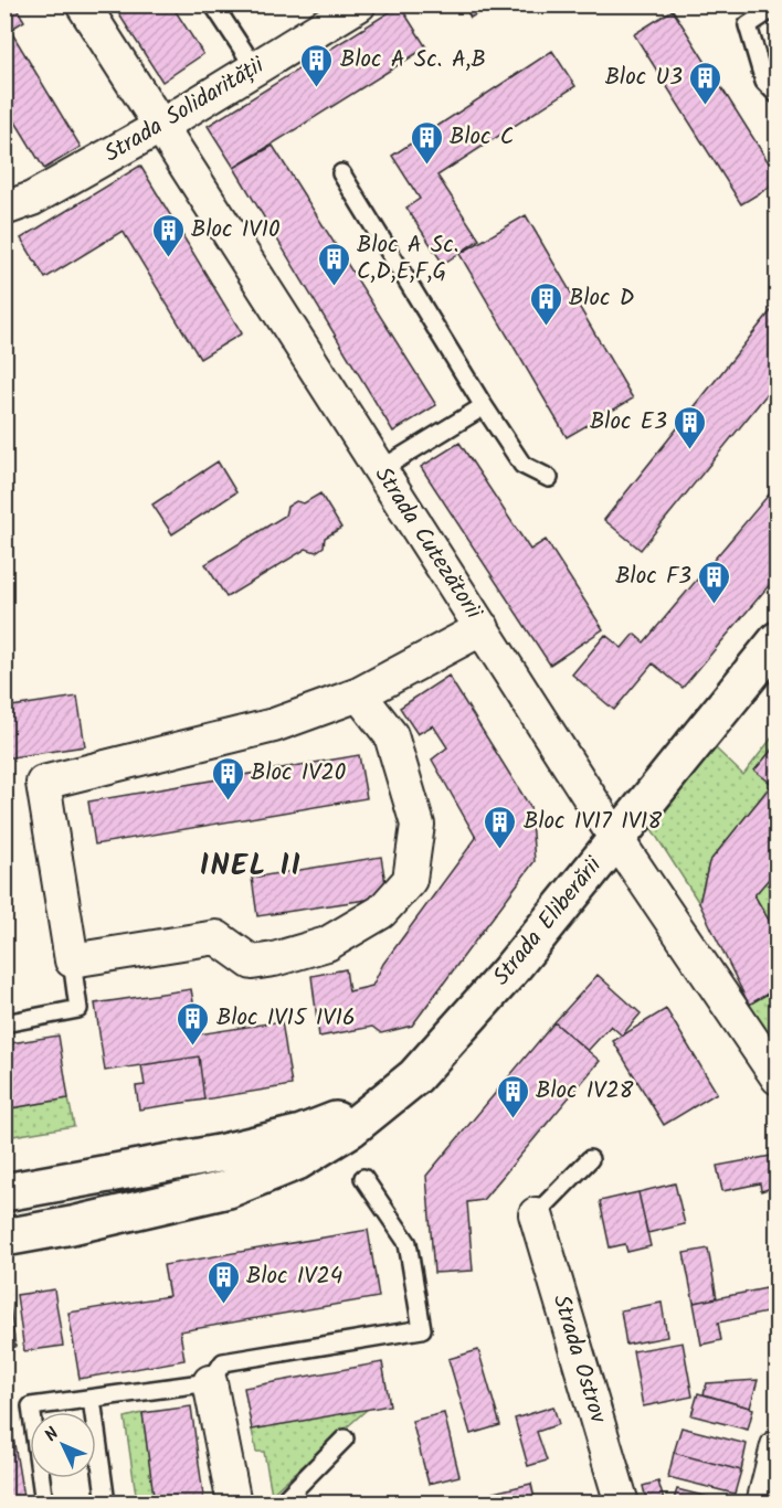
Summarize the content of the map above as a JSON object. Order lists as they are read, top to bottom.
{
  "streets": {
    "street": [
      "Strada Solidarității",
      "Strada Cutezătorii",
      "Strada Eliberării",
      "Strada Ostrov"
    ]
  },
  "crossings": [
    ["Strada Solidarității", "Strada Cutezătorii"],
    ["Strada Cutezătorii", "Strada Eliberării"]
  ],
  "districts": ["INEL II"],
  "places": {
    "building": [
      "Bloc A Sc. A,B",
      "Bloc U3",
      "Bloc C",
      "Bloc IV10",
      "Bloc A Sc. C,D,E,F,G",
      "Bloc D",
      "Bloc E3",
      "Bloc F3",
      "Bloc IV20",
      "Bloc IV17 IV18",
      "Bloc IV15 IV16",
      "Bloc IV28",
      "Bloc IV24"
    ]
  },
  "north": "top left"
}
